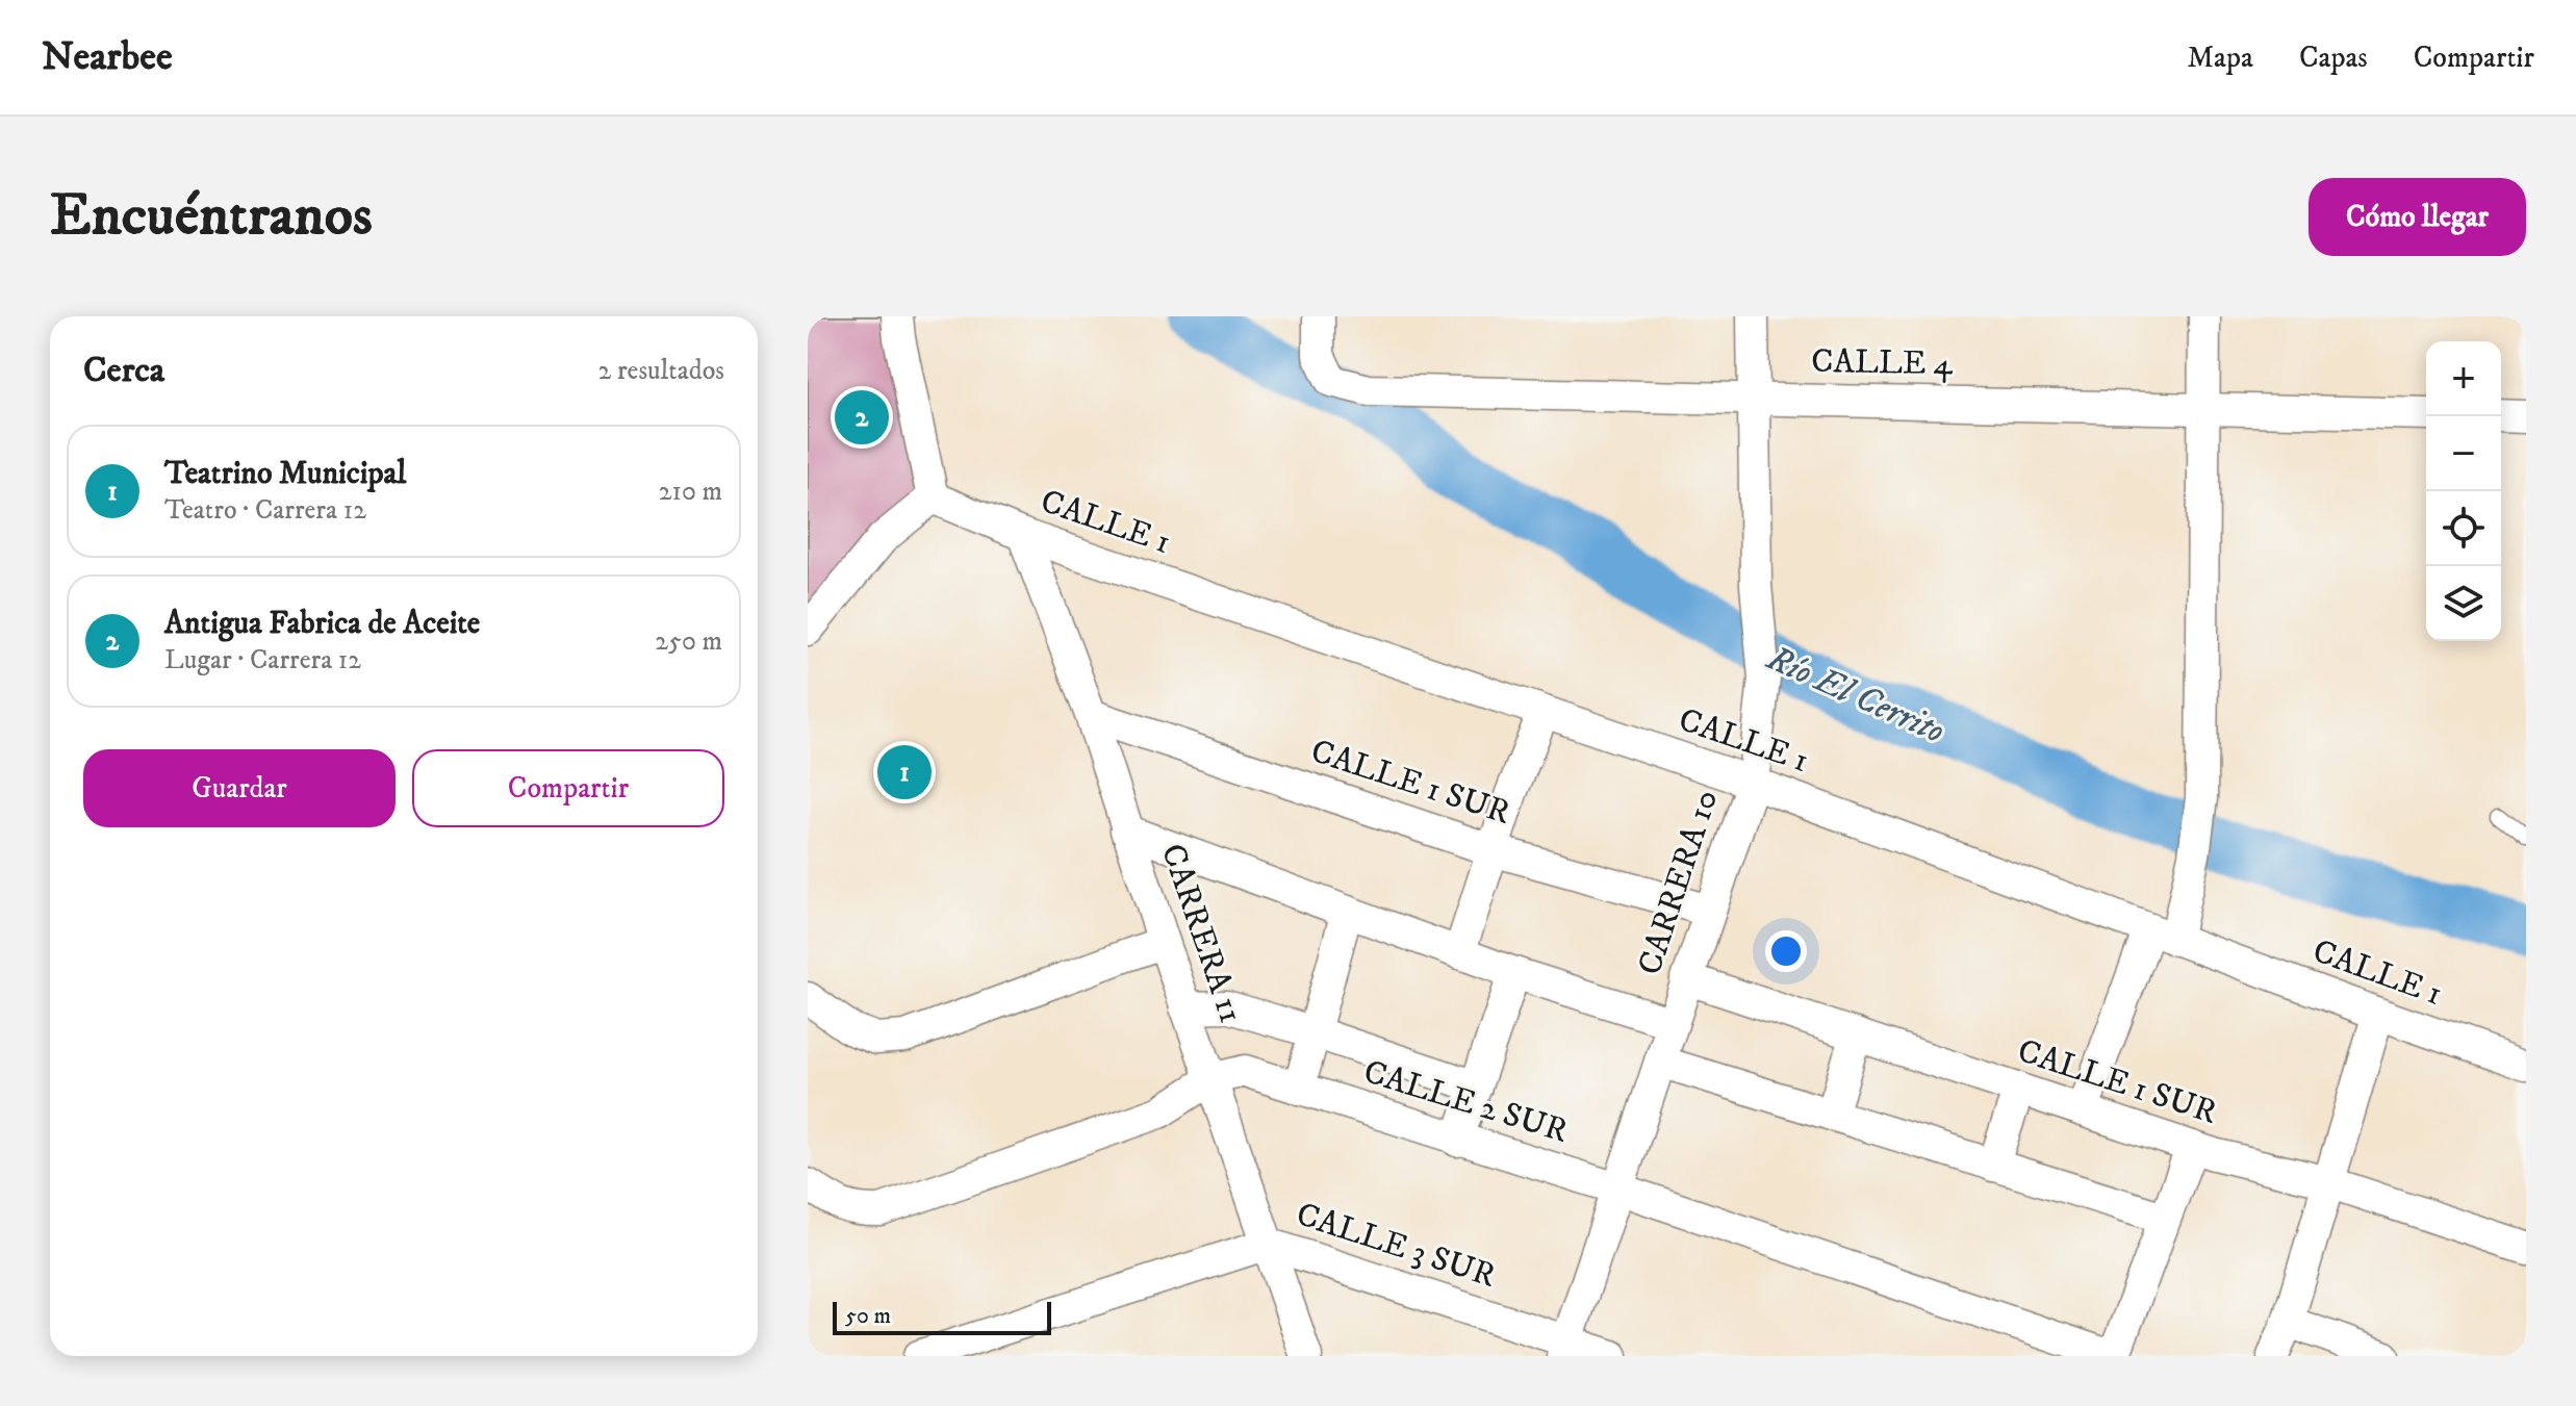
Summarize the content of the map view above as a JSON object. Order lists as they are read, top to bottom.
{
  "streets": {
    "street": [
      "CALLE 4",
      "CALLE 1",
      "CALLE 1 SUR",
      "CARRERA 10",
      "CARRERA 11",
      "CALLE 2 SUR",
      "CALLE 3 SUR"
    ]
  },
  "crossings": [
    ["CALLE 4", "CARRERA 10"],
    ["CALLE 1", "CARRERA 10"],
    ["CALLE 1", "CARRERA 11"],
    ["CALLE 1 SUR", "CARRERA 10"],
    ["CALLE 1 SUR", "CARRERA 11"],
    ["CARRERA 10", "CALLE 2 SUR"],
    ["CARRERA 10", "CALLE 3 SUR"],
    ["CARRERA 11", "CALLE 2 SUR"],
    ["CARRERA 11", "CALLE 3 SUR"]
  ],
  "water": ["Río El Cerrito"],
  "scale_bar": "50 m",
  "page": {
    "header": "Nearbee",
    "nav": ["Mapa", "Capas", "Compartir"],
    "buttons": [
      "Cómo llegar",
      ["Guardar", "Compartir"]
    ],
    "title": "Encuéntranos",
    "heading": ["Cerca", "2 resultados"],
    "map_buttons": ["+", "−"],
    "pins": ["2", "1"],
    "list": [
      {
        "mark": "1",
        "name": "Teatrino Municipal",
        "note": "Teatro · Carrera 12",
        "value": "210 m"
      },
      {
        "mark": "2",
        "name": "Antigua Fabrica de Aceite",
        "note": "Lugar · Carrera 12",
        "value": "250 m"
      }
    ],
    "scale": "50 m"
  }
}
